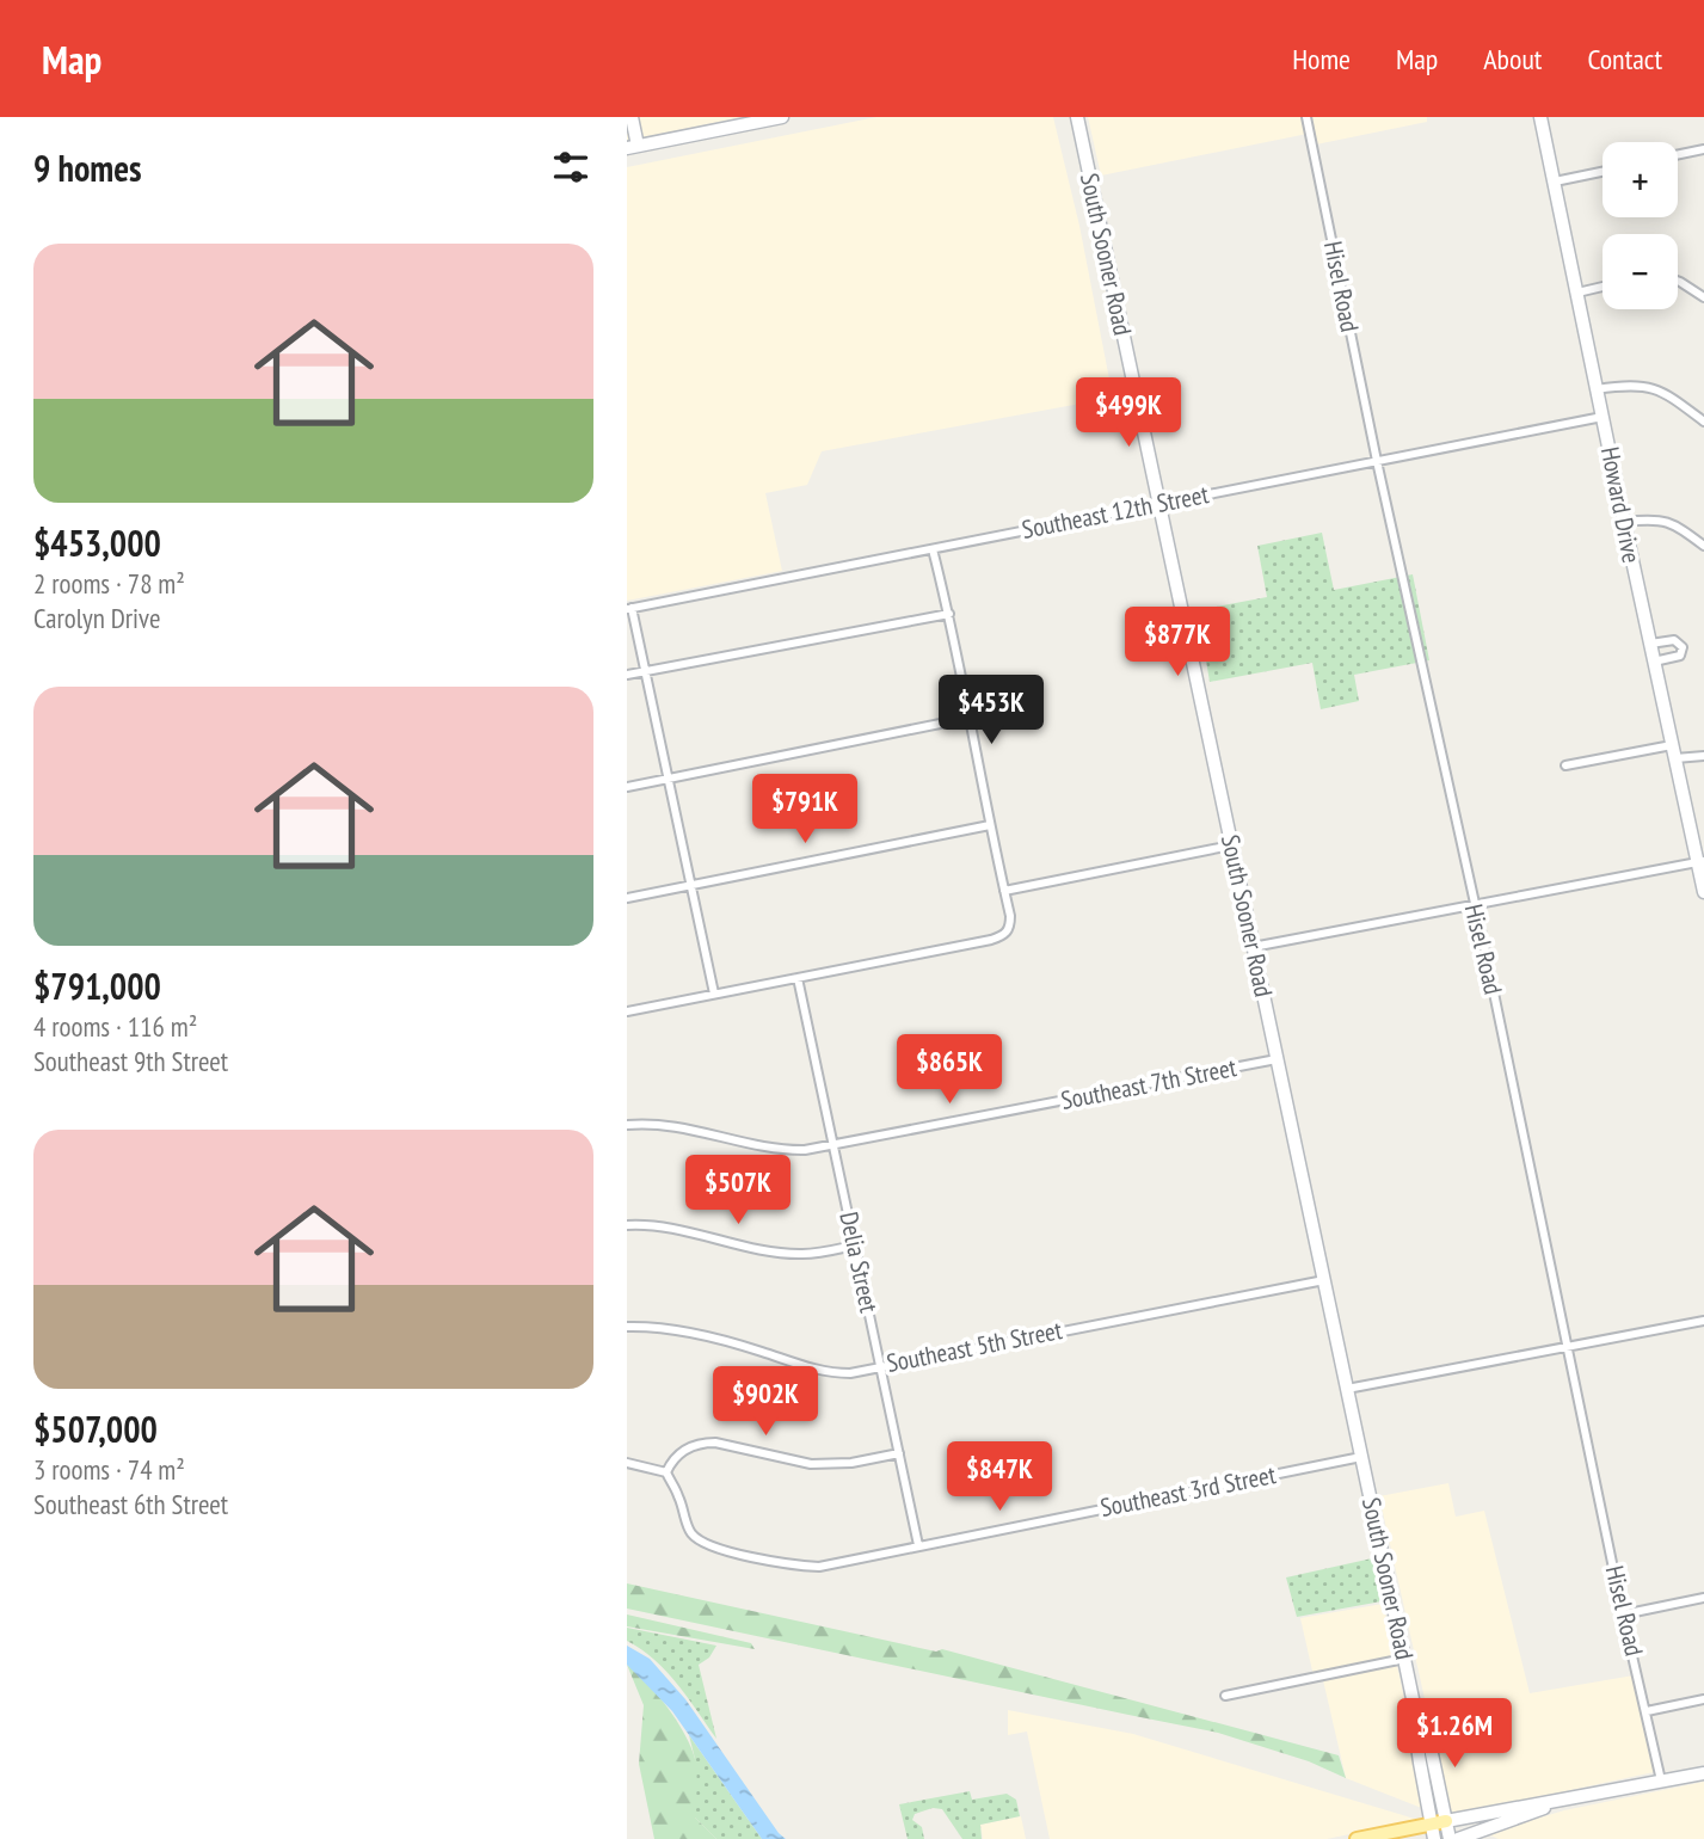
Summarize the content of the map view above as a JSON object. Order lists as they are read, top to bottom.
{
  "streets": {
    "main road": ["South Sooner Road", "Howard Drive"],
    "street": [
      "Hisel Road",
      "Southeast 12th Street",
      "Southeast 7th Street",
      "Delia Street",
      "Southeast 5th Street",
      "Southeast 3rd Street"
    ]
  },
  "crossings": [
    ["South Sooner Road", "Southeast 12th Street"],
    ["South Sooner Road", "Southeast 7th Street"],
    ["South Sooner Road", "Southeast 5th Street"],
    ["South Sooner Road", "Southeast 3rd Street"],
    ["Hisel Road", "Southeast 12th Street"],
    ["Howard Drive", "Southeast 12th Street"],
    ["Southeast 7th Street", "Delia Street"],
    ["Delia Street", "Southeast 5th Street"],
    ["Delia Street", "Southeast 3rd Street"]
  ],
  "page": {
    "header": "Map",
    "nav": [
      "Home",
      "Map",
      "About",
      "Contact"
    ],
    "heading": "9 homes",
    "map_buttons": ["+", "−"],
    "list": [
      {
        "name": "$453,000",
        "note": "2 rooms · 78 m² · Carolyn Drive"
      },
      {
        "name": "$791,000",
        "note": "4 rooms · 116 m² · Southeast 9th Street"
      },
      {
        "name": "$507,000",
        "note": "3 rooms · 74 m² · Southeast 6th Street"
      }
    ],
    "price": [
      "$499K",
      "$877K",
      "$453K",
      "$791K",
      "$865K",
      "$507K",
      "$902K",
      "$847K",
      "$1.26M"
    ]
  }
}
